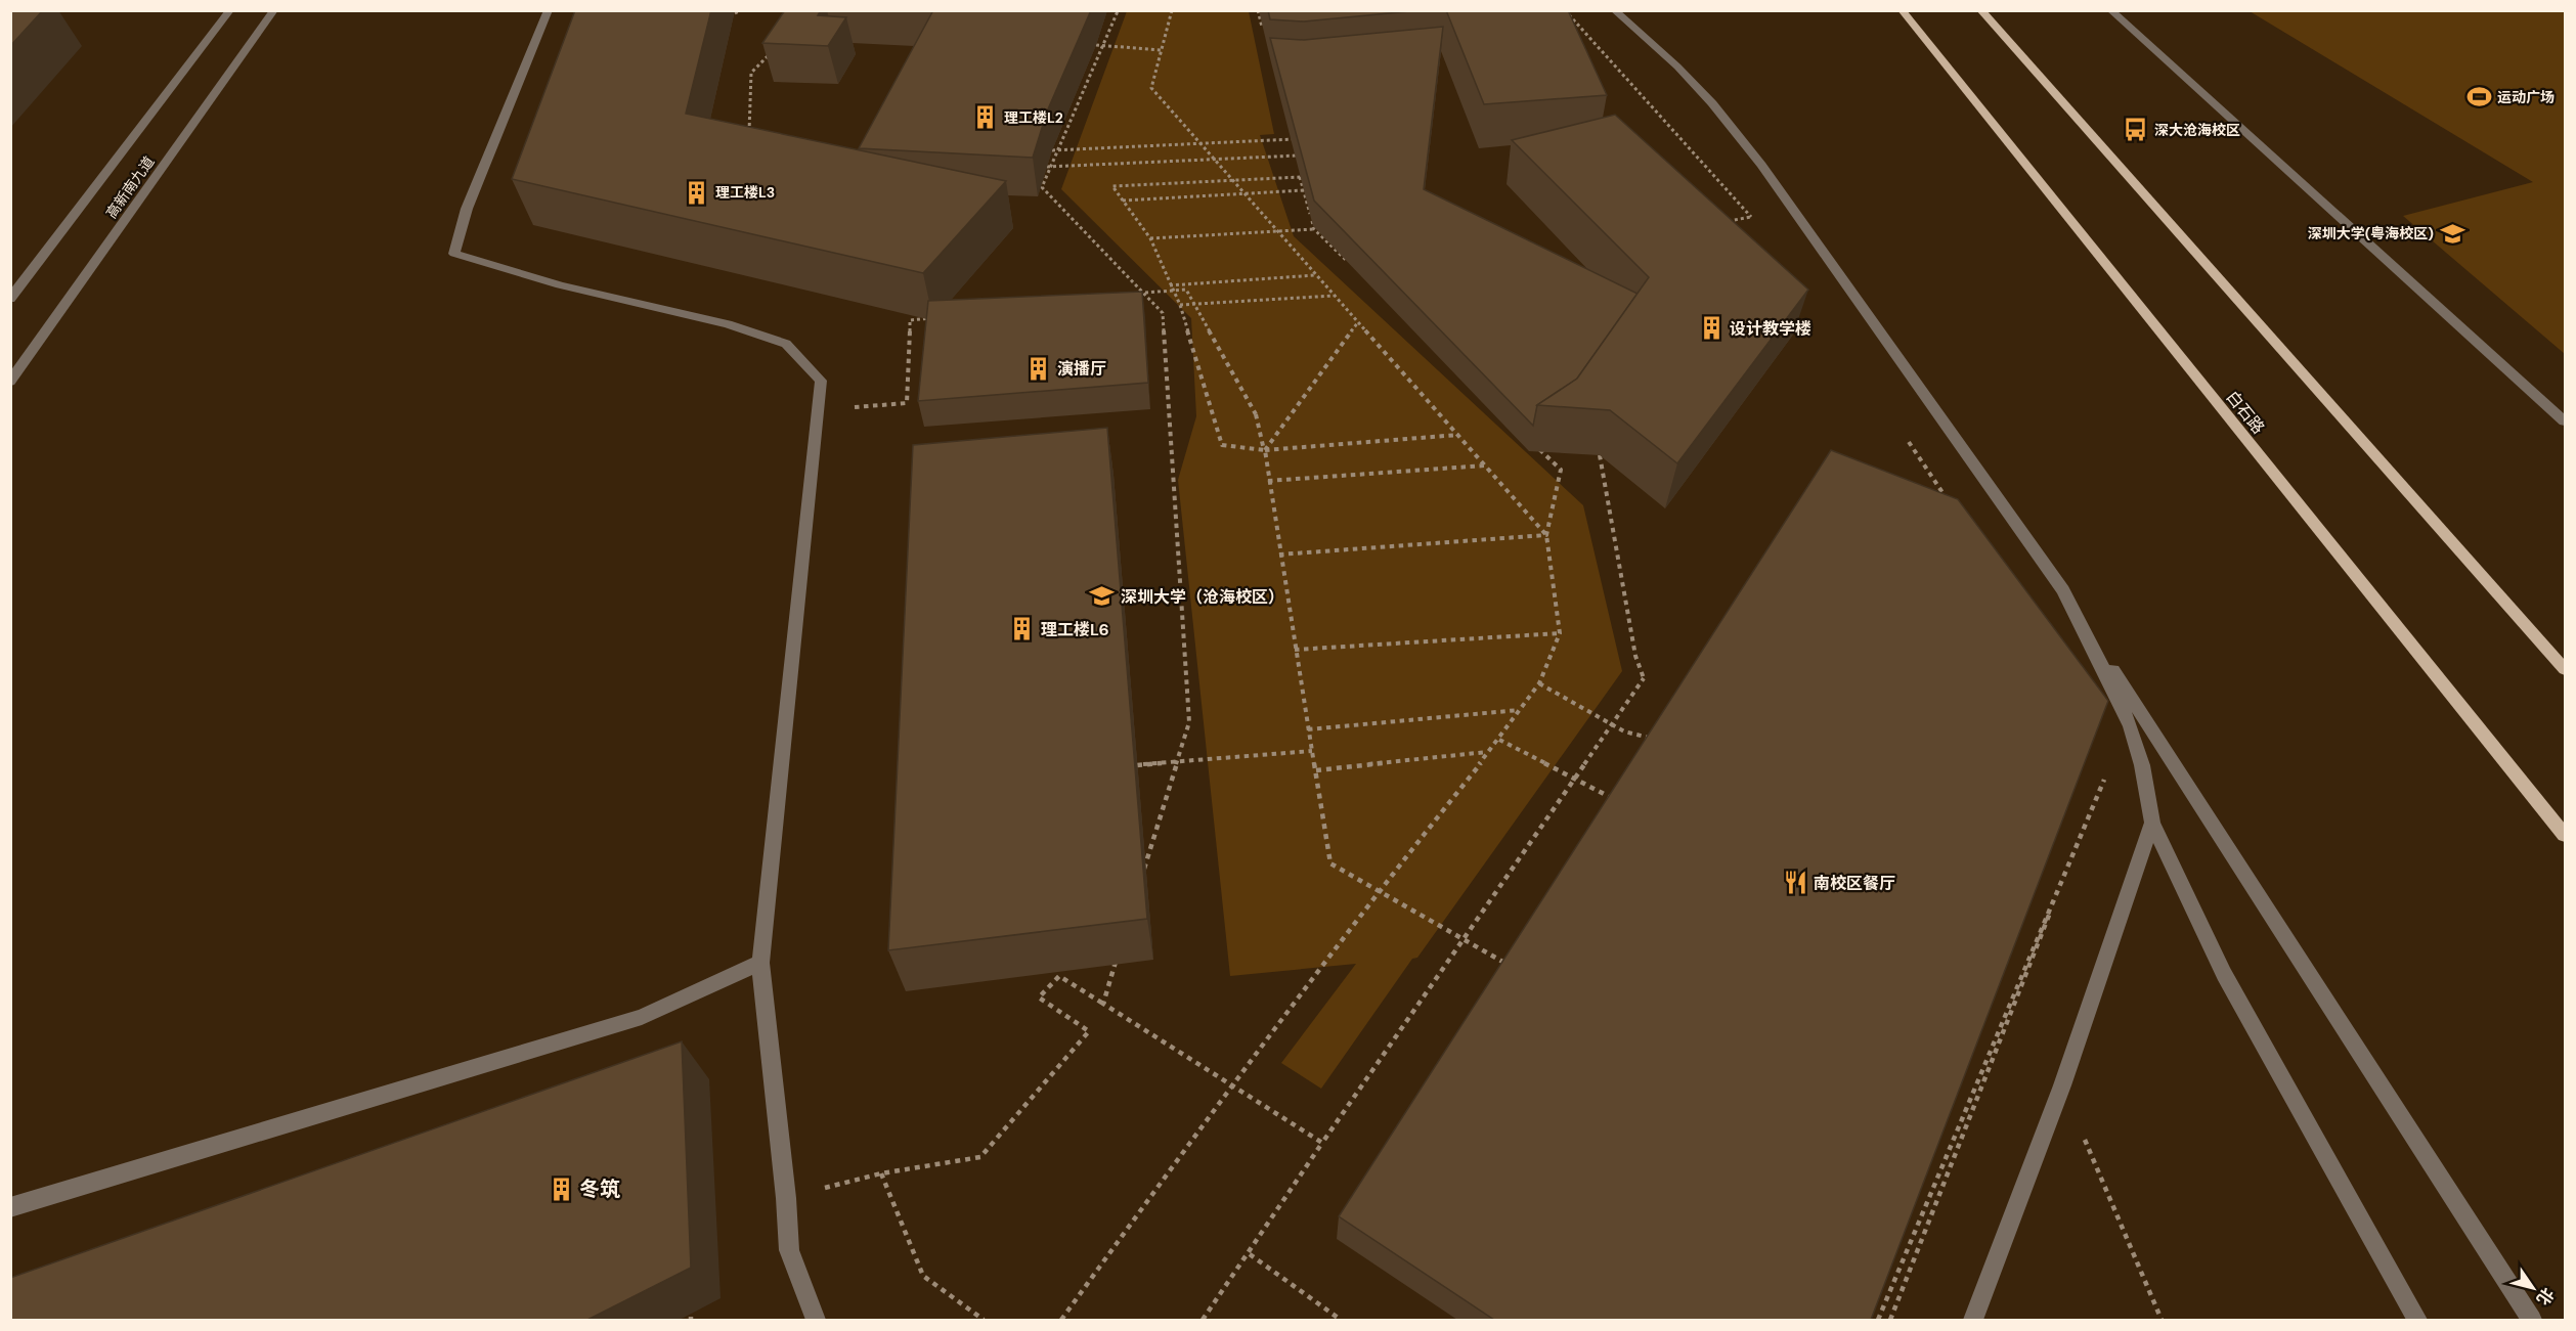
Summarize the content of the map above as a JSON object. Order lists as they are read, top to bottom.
{
  "streets": {
    "main road": ["白石路"],
    "street": ["高新南九道"]
  },
  "places": {
    "sports": ["运动广场"],
    "building": [
      "理工楼L2",
      "理工楼L3",
      "设计教学楼",
      "演播厅",
      "理工楼L6",
      "冬筑"
    ],
    "bus stop": ["深大沧海校区"],
    "school or university": ["深圳大学(粤海校区)", "深圳大学（沧海校区）"],
    "restaurant": ["南校区餐厅"]
  },
  "north": "bottom right"
}
